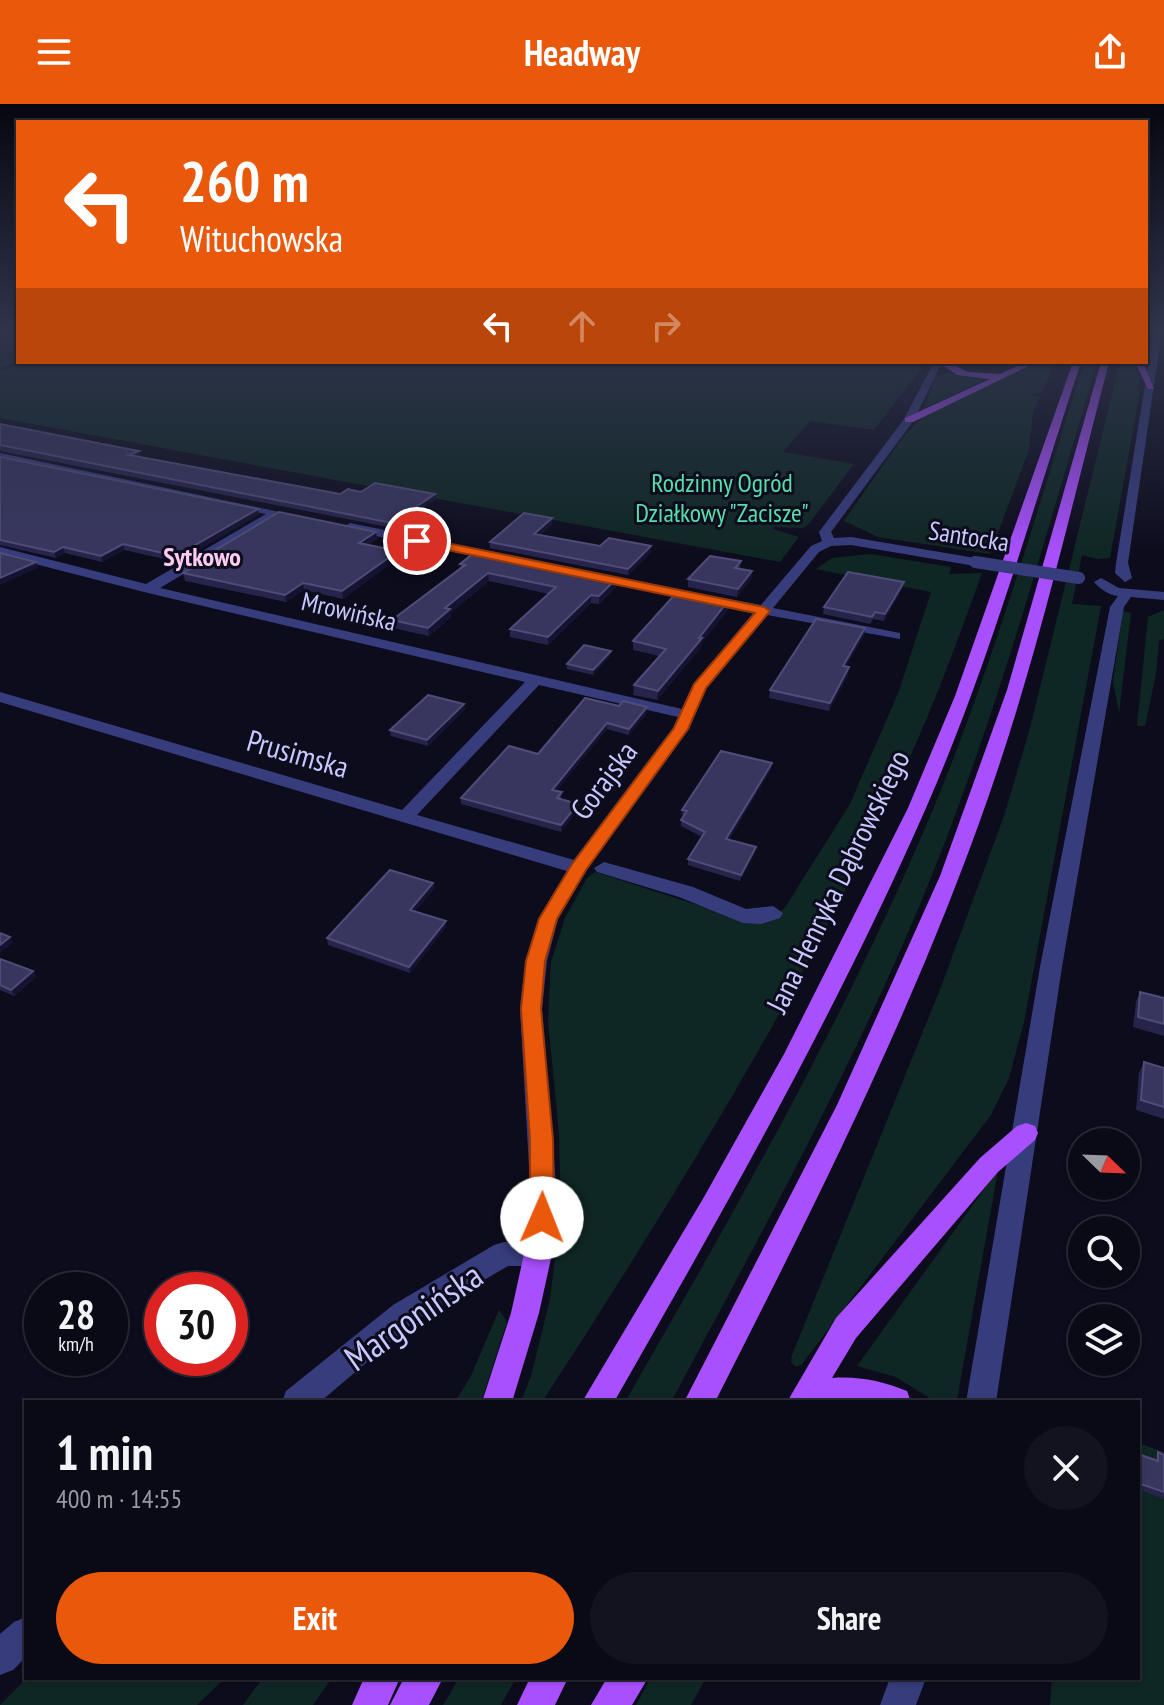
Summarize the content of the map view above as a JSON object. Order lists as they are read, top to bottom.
{
  "streets": {
    "main road": ["Jana Henryka Dąbrowskiego"],
    "street": [
      "Santocka",
      "Mrowińska",
      "Prusimska",
      "Gorajska",
      "Margonińska"
    ]
  },
  "crossings": [
    ["Santocka", "Gorajska"],
    ["Mrowińska", "Gorajska"],
    ["Prusimska", "Gorajska"],
    ["Gorajska", "Margonińska"]
  ],
  "districts": ["Sytkowo"],
  "parks": ["Rodzinny Ogród Działkowy \"Zacisze\""],
  "north": "bottom right",
  "page": {
    "header": "Headway",
    "turn": ["260 m", "Wituchowska"],
    "speed": "28 km/h",
    "limit": "30",
    "heading": ["1 min", "400 m · 14:55"],
    "buttons": ["Exit", "Share"]
  }
}
